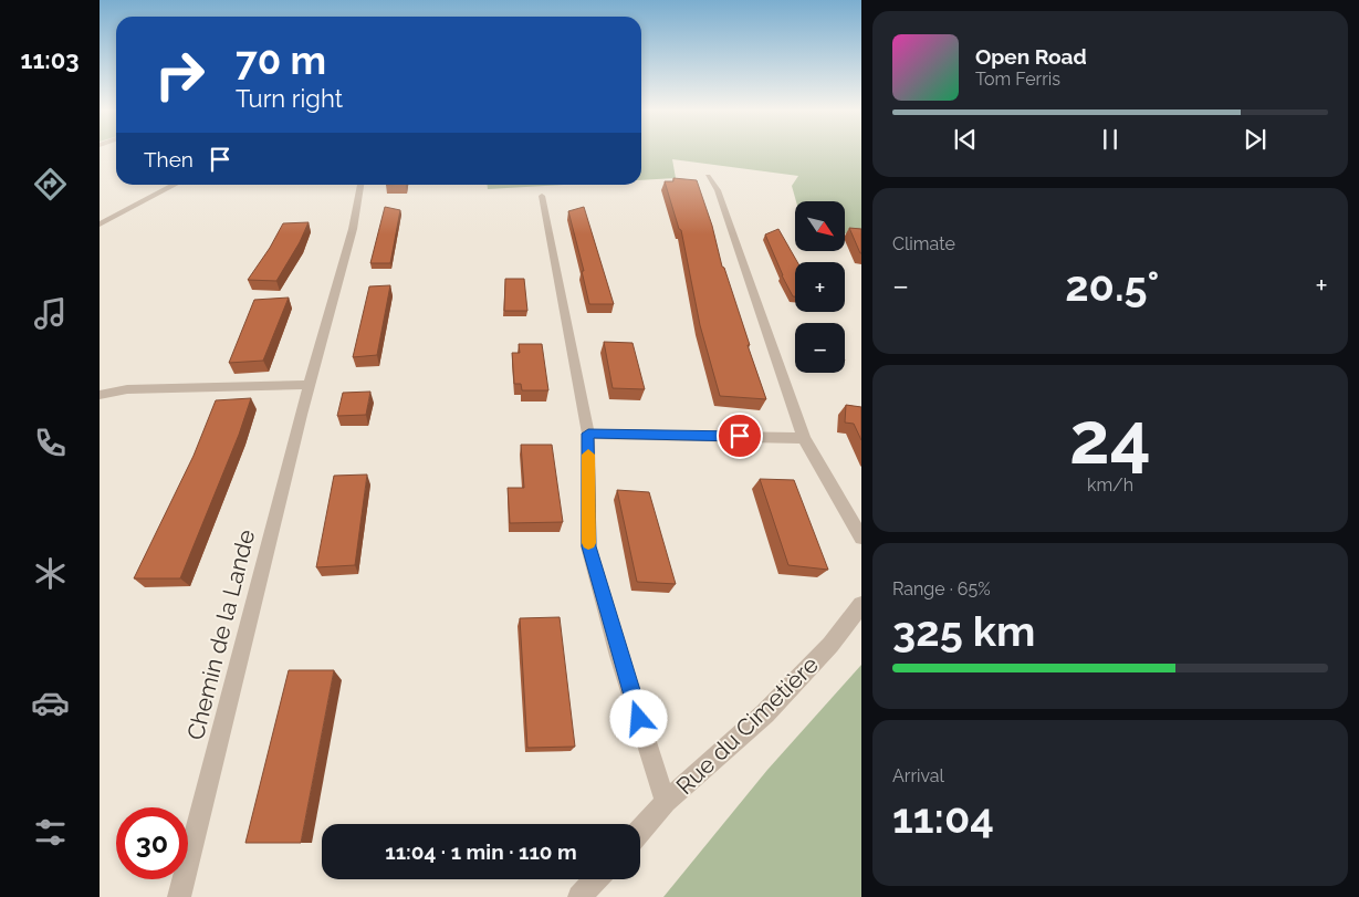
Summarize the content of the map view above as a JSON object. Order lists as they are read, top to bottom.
{
  "streets": {
    "street": ["Chemin de la Lande", "Rue du Cimetière"]
  },
  "north": "bottom right",
  "page": {
    "tabs": "11:03",
    "turn": ["70 m", "Turn right"],
    "song": ["Open Road", "Tom Ferris"],
    "then": "Then",
    "tile": [
      "Climate",
      ["24", "km/h"],
      ["Range · 65%", "325 km"],
      ["Arrival", "11:04"]
    ],
    "map_buttons": ["+", "−"],
    "heat": ["−", "20.5°", "+"],
    "limit": "30",
    "trip": "11:04 · 1 min · 110 m"
  }
}
